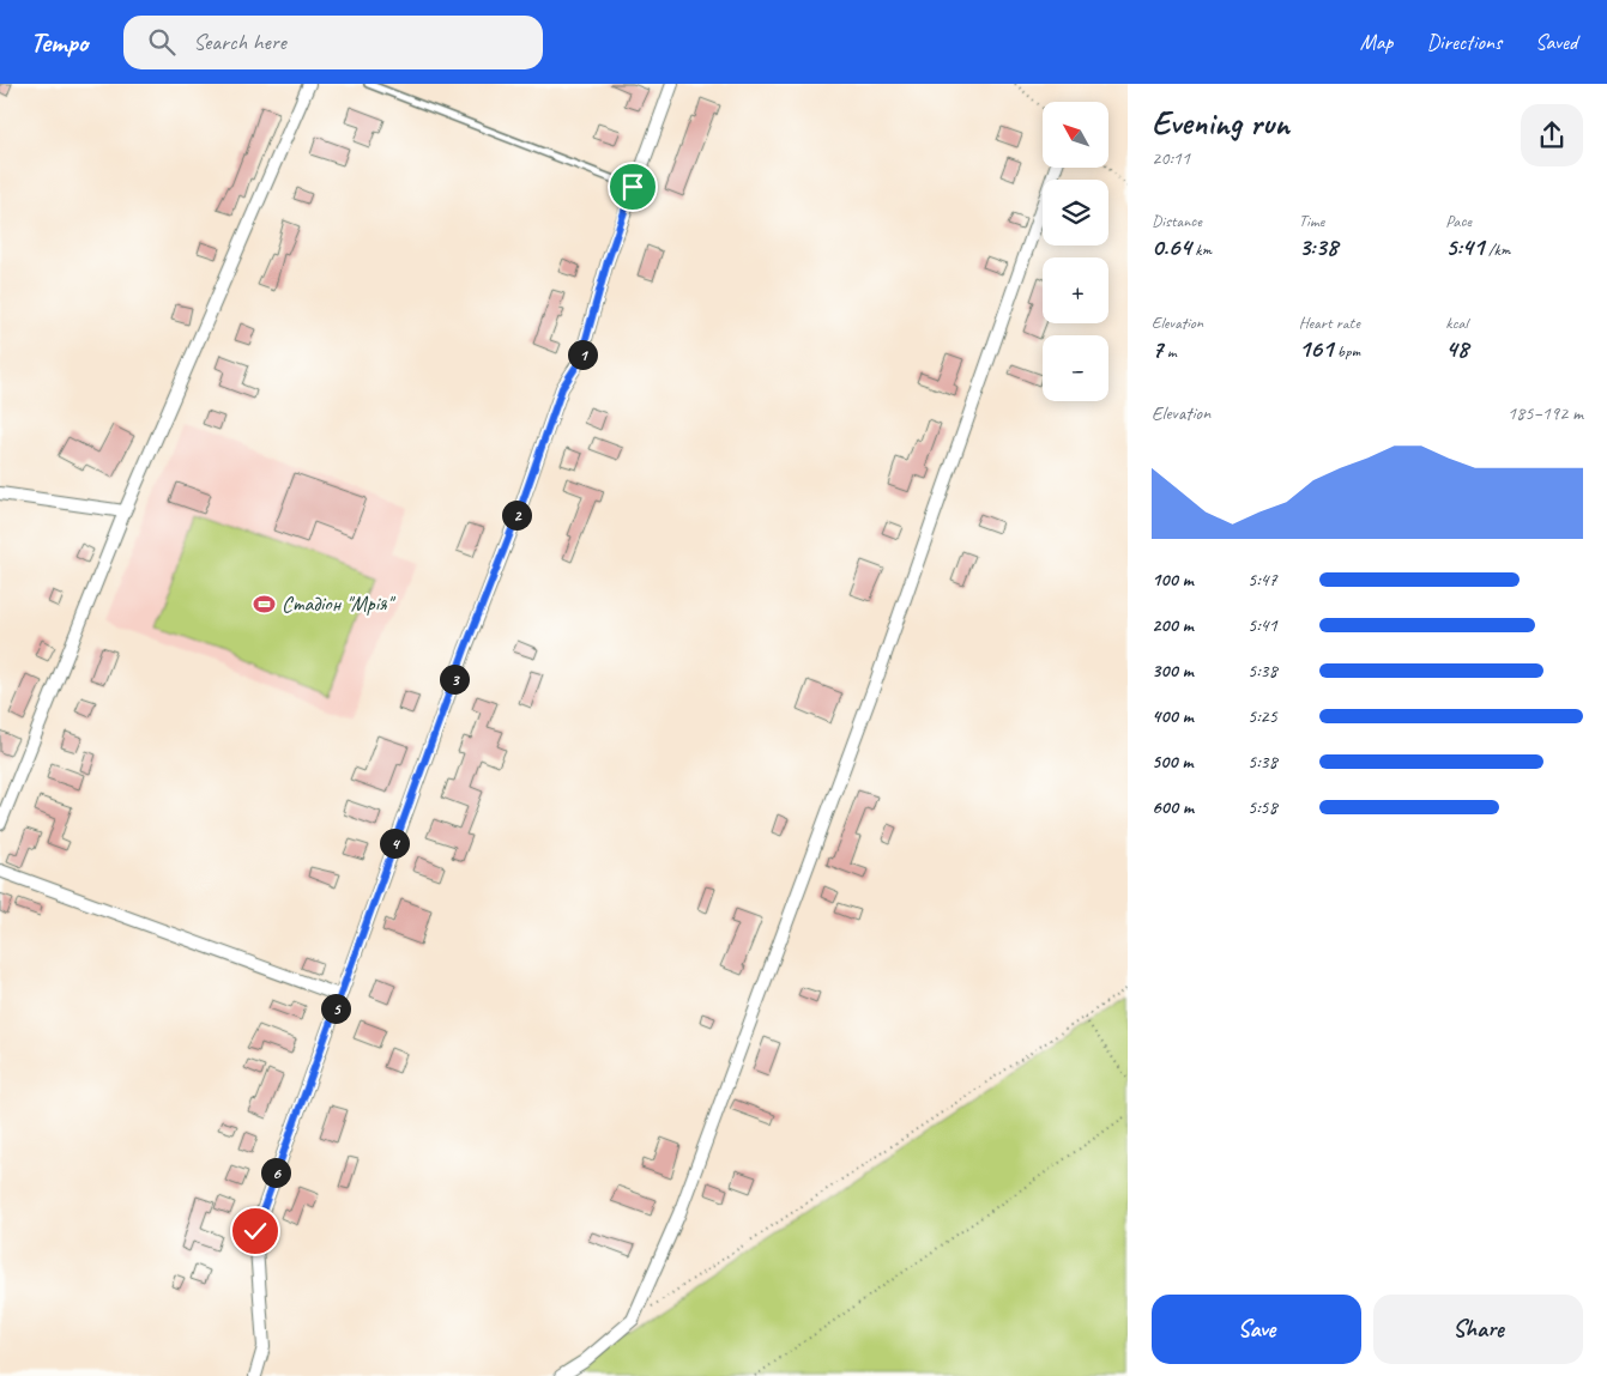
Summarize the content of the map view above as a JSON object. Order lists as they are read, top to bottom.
{
  "places": {
    "sports": ["Стадіон \"Мрія\""]
  },
  "north": "top left",
  "page": {
    "header": "Tempo",
    "search": "Search here",
    "nav": ["Map", "Directions", "Saved"],
    "heading": ["Evening run", "20:11"],
    "map_buttons": ["+", "−"],
    "stats": [
      ["Distance", "0.64 km"],
      ["Time", "3:38"],
      ["Pace", "5:41 /km"],
      ["Elevation", "7 m"],
      ["Heart rate", "161 bpm"],
      ["kcal", "48"]
    ],
    "pins": [
      "1",
      "2",
      "3",
      "4",
      "5",
      "6"
    ],
    "chart": ["Elevation", "185–192 m"],
    "list": [
      {
        "name": "100 m",
        "note": "5:47"
      },
      {
        "name": "200 m",
        "note": "5:41"
      },
      {
        "name": "300 m",
        "note": "5:38"
      },
      {
        "name": "400 m",
        "note": "5:25"
      },
      {
        "name": "500 m",
        "note": "5:38"
      },
      {
        "name": "600 m",
        "note": "5:58"
      }
    ],
    "buttons": ["Save", "Share"]
  }
}
